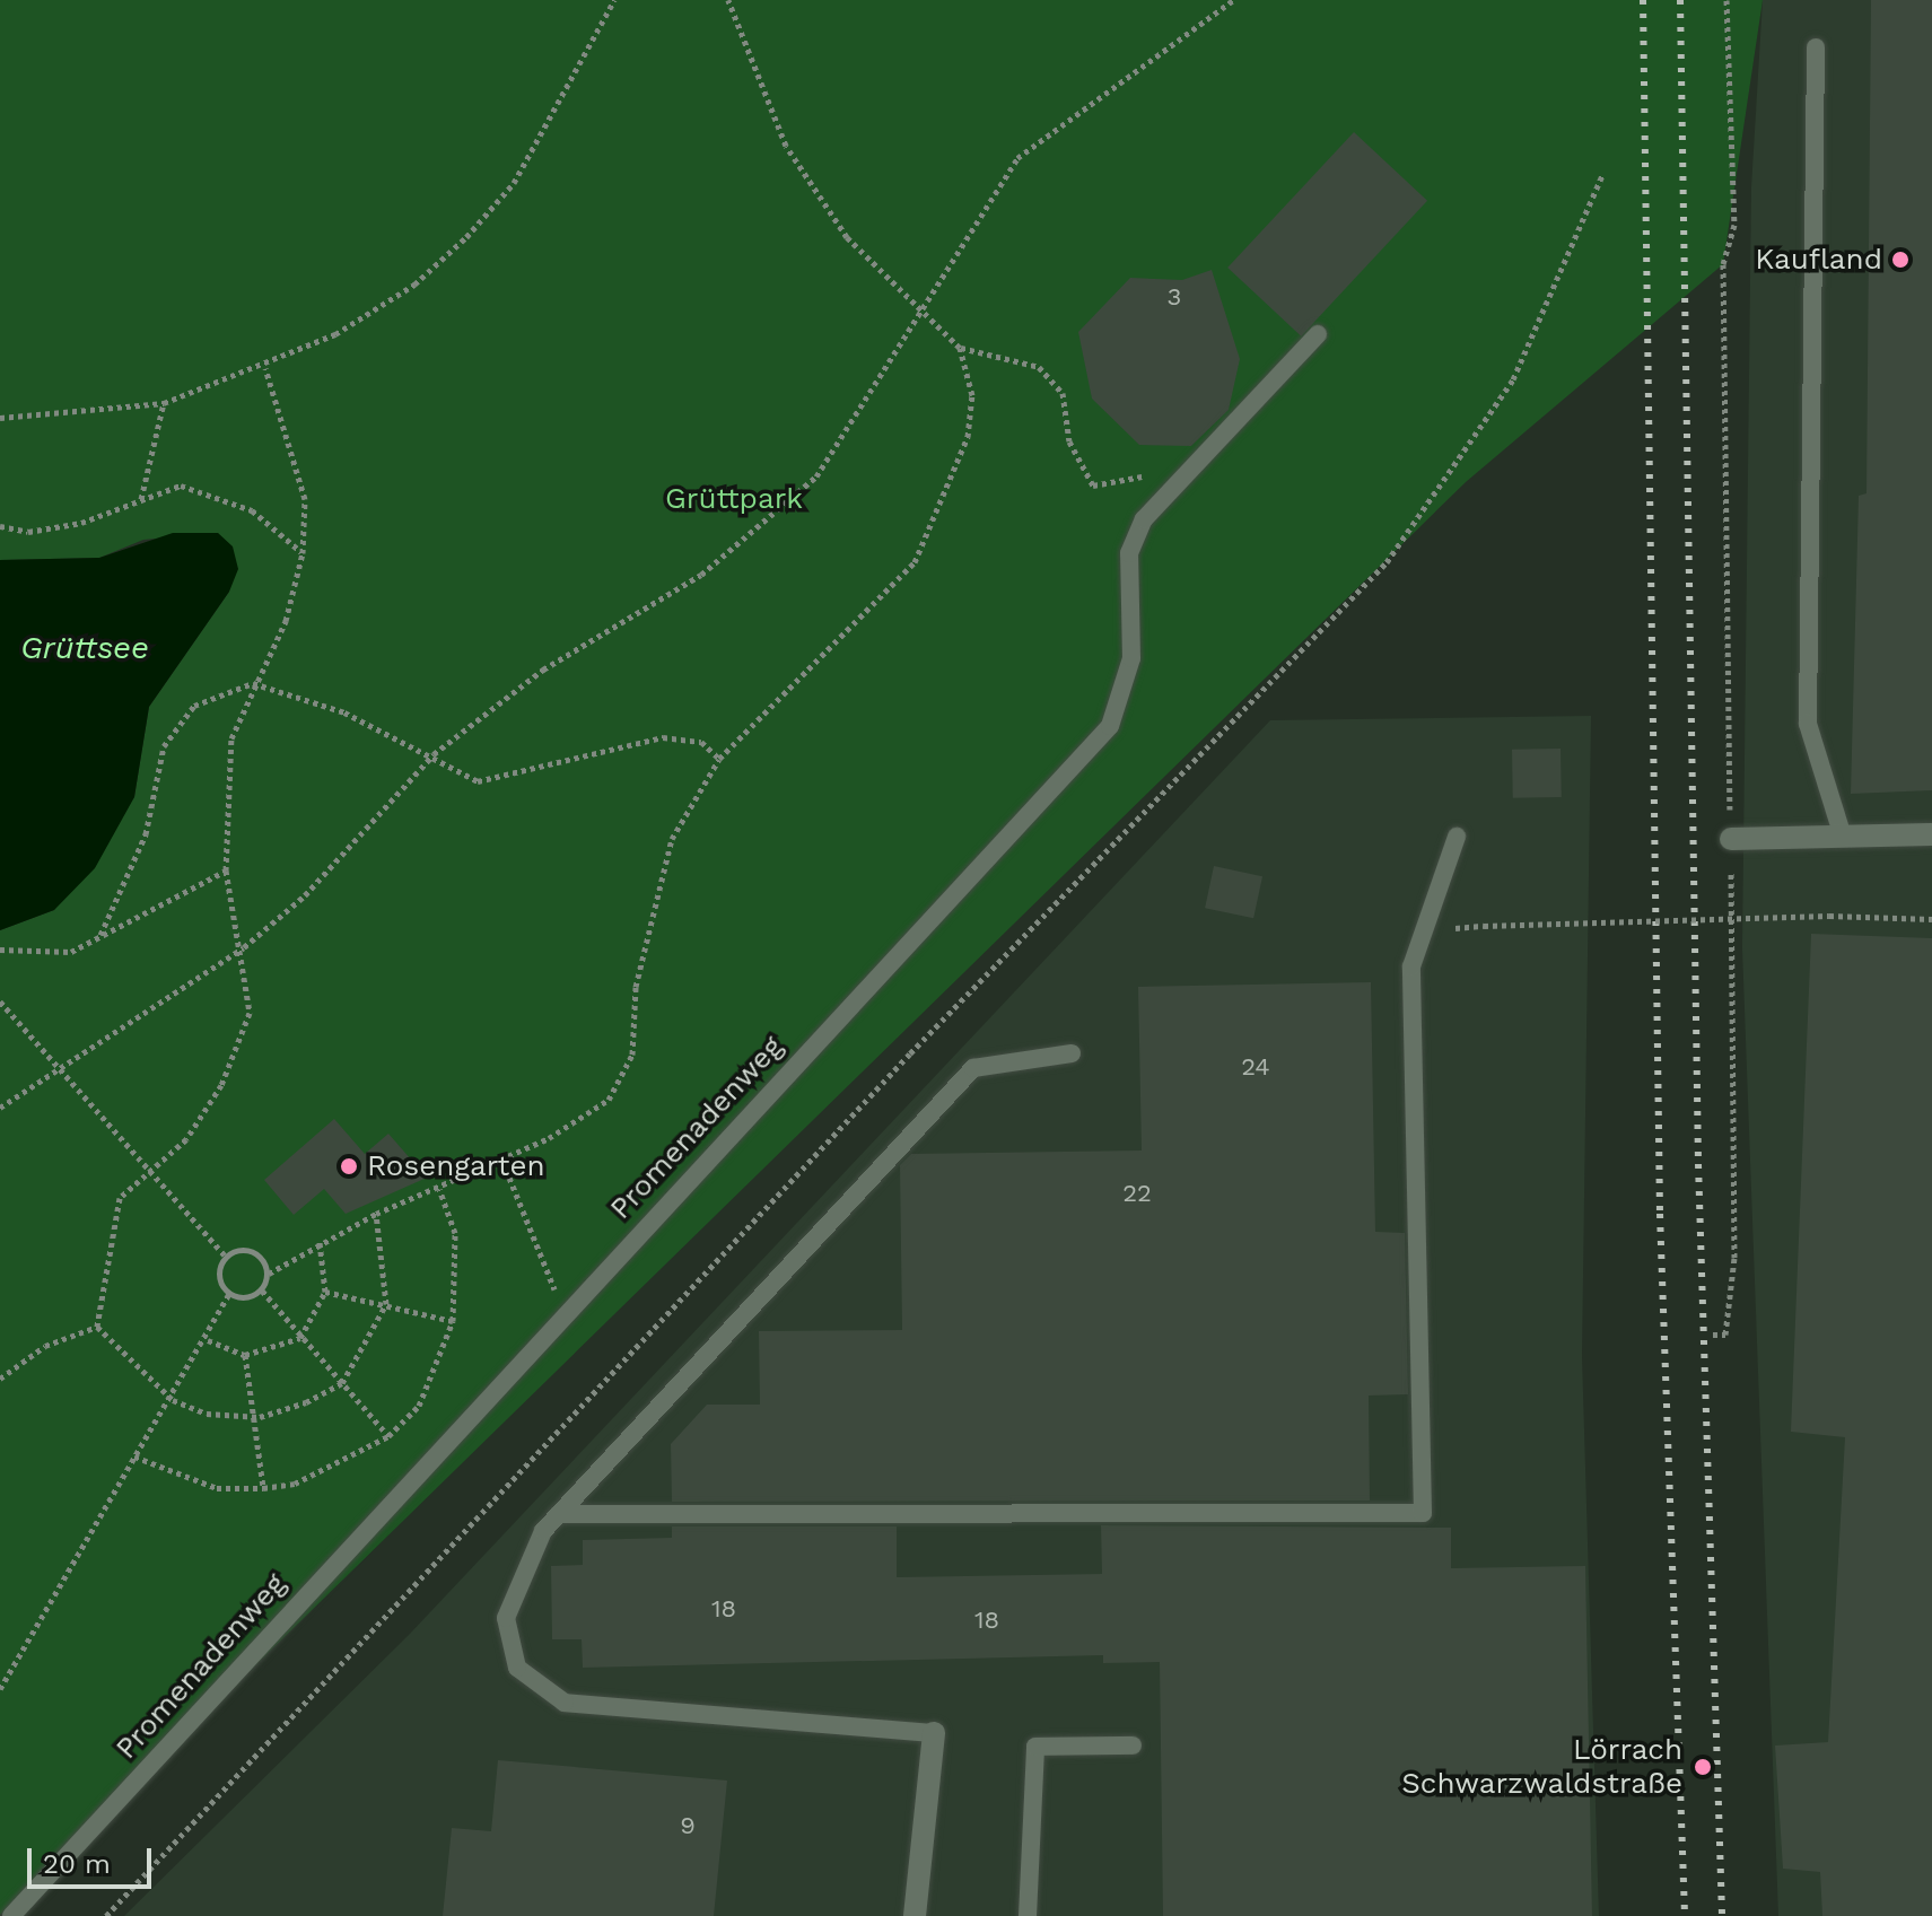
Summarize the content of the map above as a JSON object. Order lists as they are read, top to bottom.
{
  "streets": {
    "lane": ["Promenadenweg"]
  },
  "water": ["Grüttsee"],
  "parks": ["Grüttpark"],
  "places": ["Kaufland", "Rosengarten", "Lörrach Schwarzwaldstraße"],
  "house_numbers": [
    "3",
    "24",
    "22",
    "18",
    "18",
    "9"
  ],
  "scale_bar": "20 m"
}
